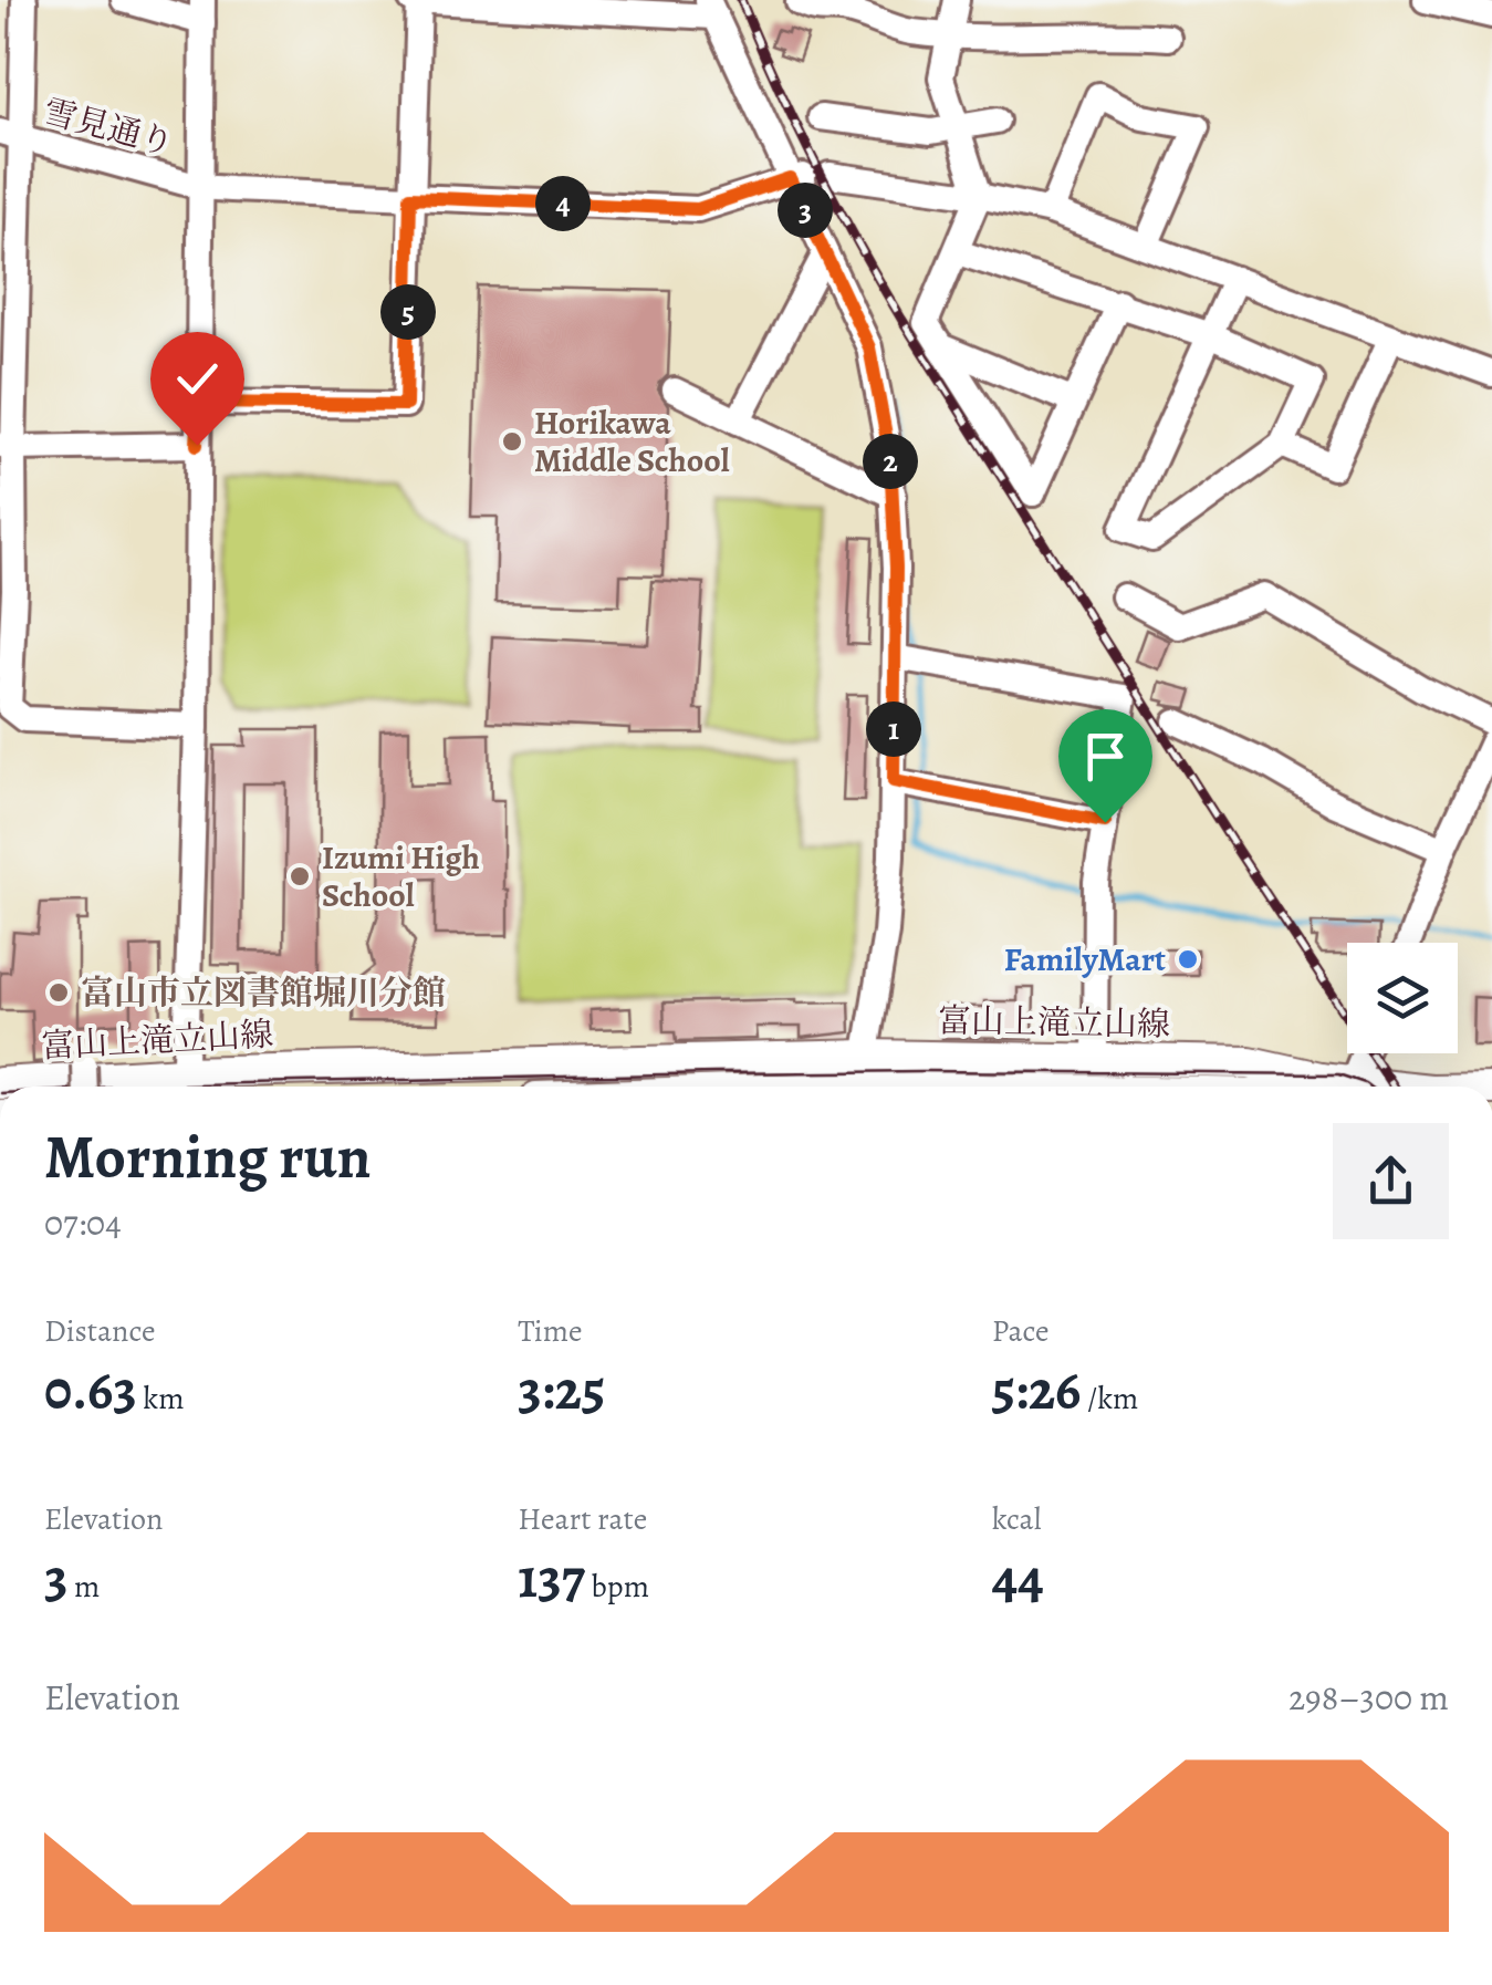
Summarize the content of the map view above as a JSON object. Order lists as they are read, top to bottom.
{
  "streets": {
    "main road": ["富山上滝立山線"],
    "street": ["雪見通り"]
  },
  "places": [
    "Horikawa Middle School",
    "Izumi High School",
    "FamilyMart",
    "富山市立図書館堀川分館"
  ],
  "page": {
    "pins": [
      "4",
      "3",
      "5",
      "2",
      "1"
    ],
    "heading": ["Morning run", "07:04"],
    "stats": [
      ["Distance", "0.63 km"],
      ["Time", "3:25"],
      ["Pace", "5:26 /km"],
      ["Elevation", "3 m"],
      ["Heart rate", "137 bpm"],
      ["kcal", "44"]
    ],
    "chart": ["Elevation", "298–300 m"]
  }
}
